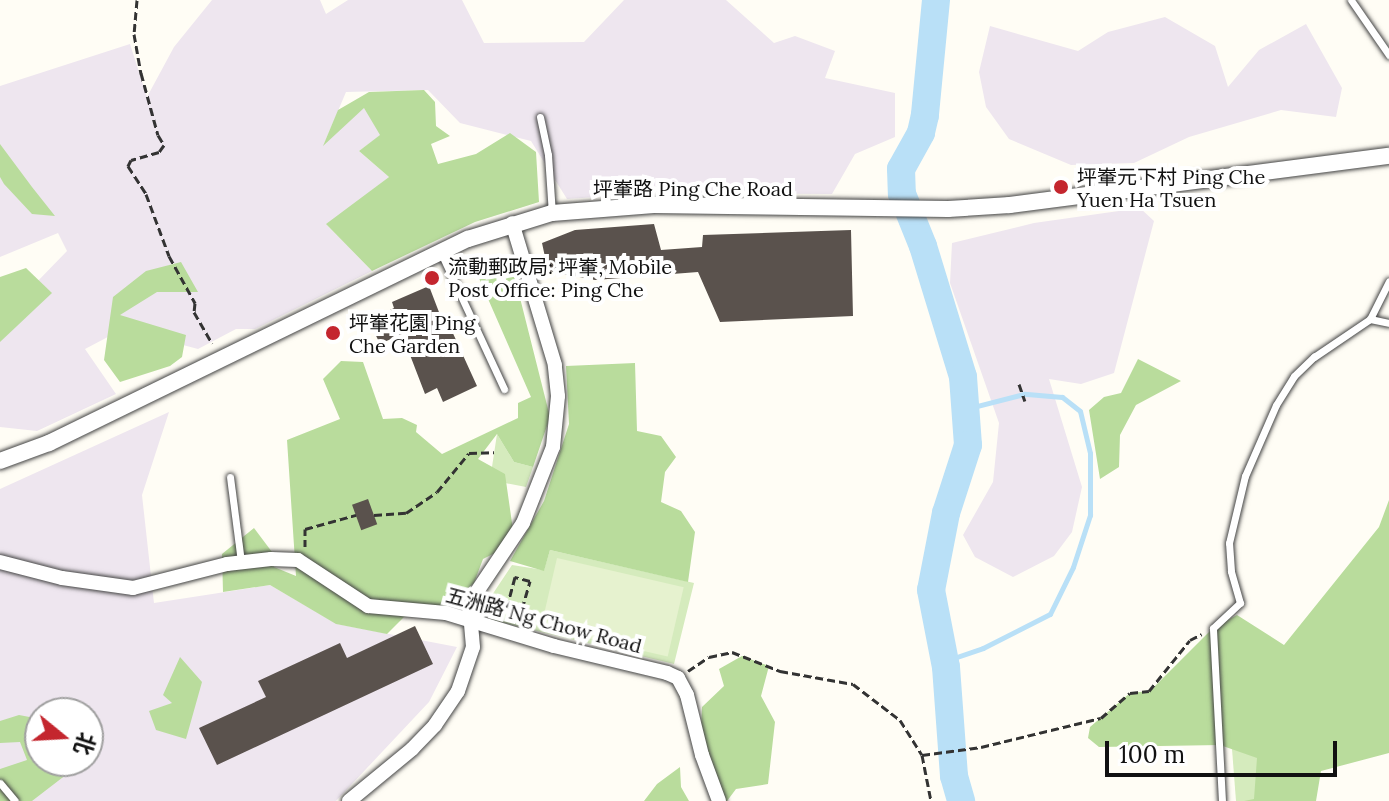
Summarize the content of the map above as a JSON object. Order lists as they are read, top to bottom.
{
  "streets": {
    "street": ["坪輋路 Ping Che Road", "五洲路 Ng Chow Road"]
  },
  "places": ["坪輋元下村 Ping Che Yuen Ha Tsuen", "流動郵政局: 坪輋, Mobile Post Office: Ping Che", "坪輋花園 Ping Che Garden"],
  "scale_bar": "100 m",
  "north": "right"
}
